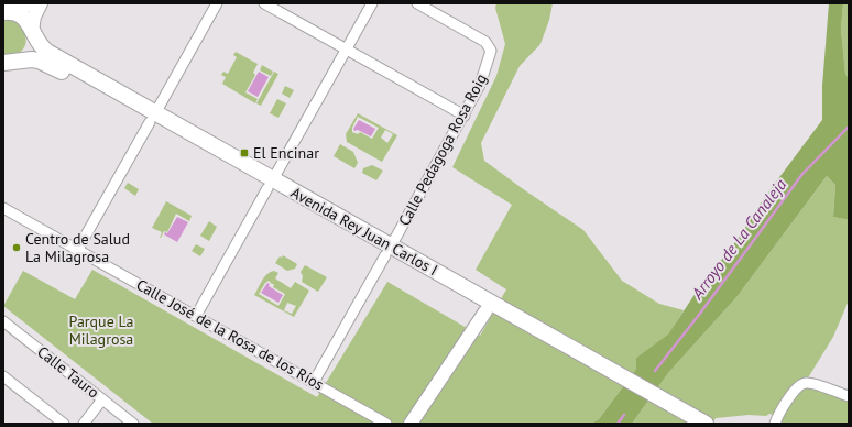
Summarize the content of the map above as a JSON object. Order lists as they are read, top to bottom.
{
  "streets": {
    "main road": ["Avenida Rey Juan Carlos I"],
    "street": ["Calle Pedagoga Rosa Roig", "Calle José de la Rosa de los Ríos", "Calle Tauro"]
  },
  "crossings": [
    ["Calle Pedagoga Rosa Roig", "Avenida Rey Juan Carlos I"],
    ["Calle Pedagoga Rosa Roig", "Calle José de la Rosa de los Ríos"]
  ],
  "water": ["Arroyo de La Canaleja"],
  "parks": ["Parque La Milagrosa"],
  "places": {
    "transit": ["El Encinar"],
    "other": ["Centro de Salud La Milagrosa"]
  }
}
